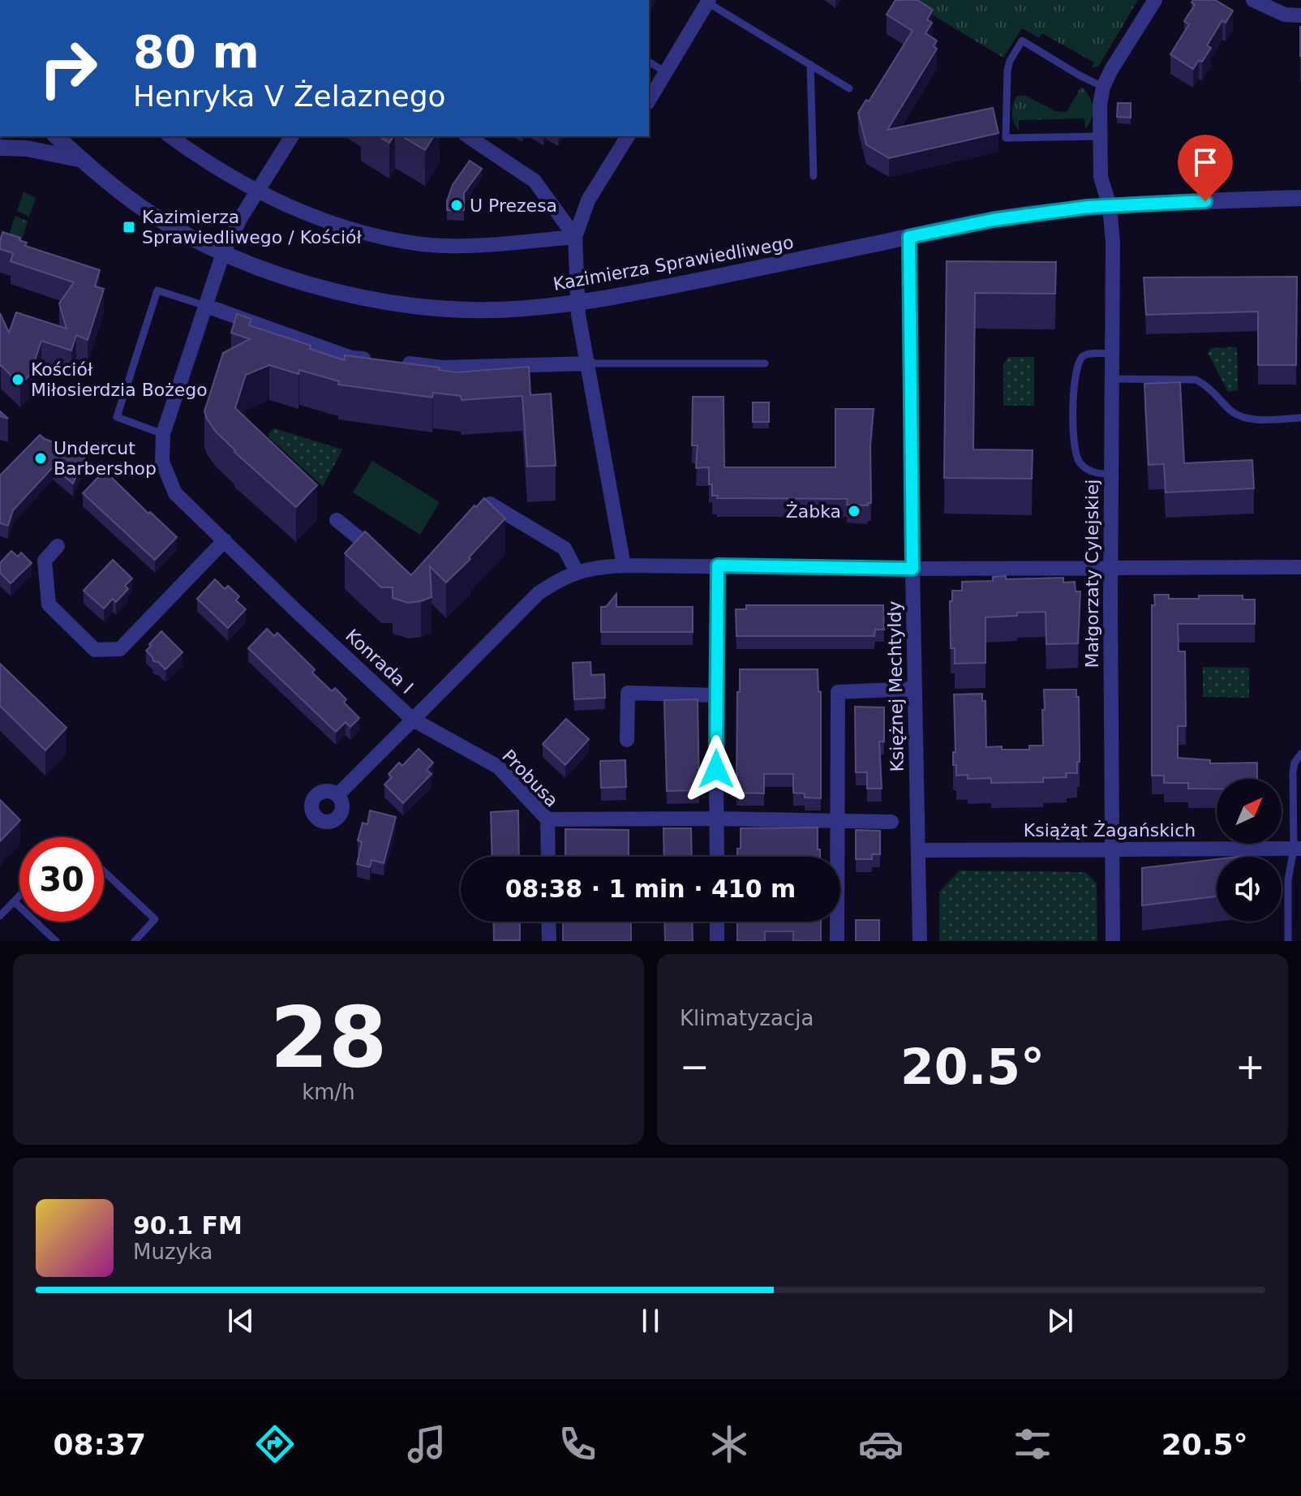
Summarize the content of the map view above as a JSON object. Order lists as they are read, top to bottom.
{
  "streets": {
    "street": [
      "Kazimierza Sprawiedliwego",
      "Małgorzaty Cylejskiej",
      "Konrada I",
      "Księżnej Mechtyldy",
      "Probusa",
      "Książąt Żagańskich"
    ]
  },
  "crossings": [
    ["Kazimierza Sprawiedliwego", "Małgorzaty Cylejskiej"],
    ["Kazimierza Sprawiedliwego", "Konrada I"],
    ["Kazimierza Sprawiedliwego", "Księżnej Mechtyldy"],
    ["Małgorzaty Cylejskiej", "Konrada I"],
    ["Małgorzaty Cylejskiej", "Książąt Żagańskich"],
    ["Konrada I", "Księżnej Mechtyldy"],
    ["Konrada I", "Probusa"],
    ["Księżnej Mechtyldy", "Książąt Żagańskich"]
  ],
  "places": {
    "other": [
      "U Prezesa",
      "Kościół Miłosierdzia Bożego",
      "Undercut Barbershop",
      "Żabka"
    ],
    "transit": ["Kazimierza Sprawiedliwego / Kościół"]
  },
  "north": "top right",
  "page": {
    "turn": ["80 m", "Henryka V Żelaznego"],
    "limit": "30",
    "trip": "08:38 · 1 min · 410 m",
    "tile": [
      ["28", "km/h"],
      "Klimatyzacja"
    ],
    "heat": ["−", "20.5°", "+"],
    "song": ["90.1 FM", "Muzyka"],
    "tabs": ["08:37", "20.5°"]
  }
}
